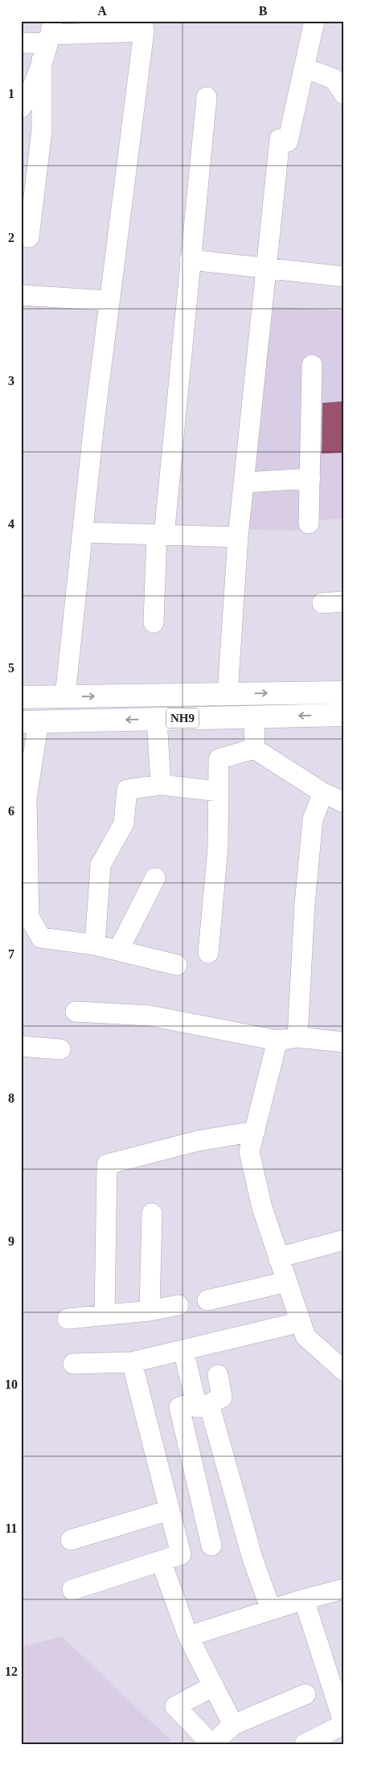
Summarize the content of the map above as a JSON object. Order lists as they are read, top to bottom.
{
  "streets": {
    "highway": ["NH9"]
  },
  "grid": {
    "columns": ["A", "B"],
    "rows": [
      "1",
      "2",
      "3",
      "4",
      "5",
      "6",
      "7",
      "8",
      "9",
      "10",
      "11",
      "12"
    ]
  }
}
